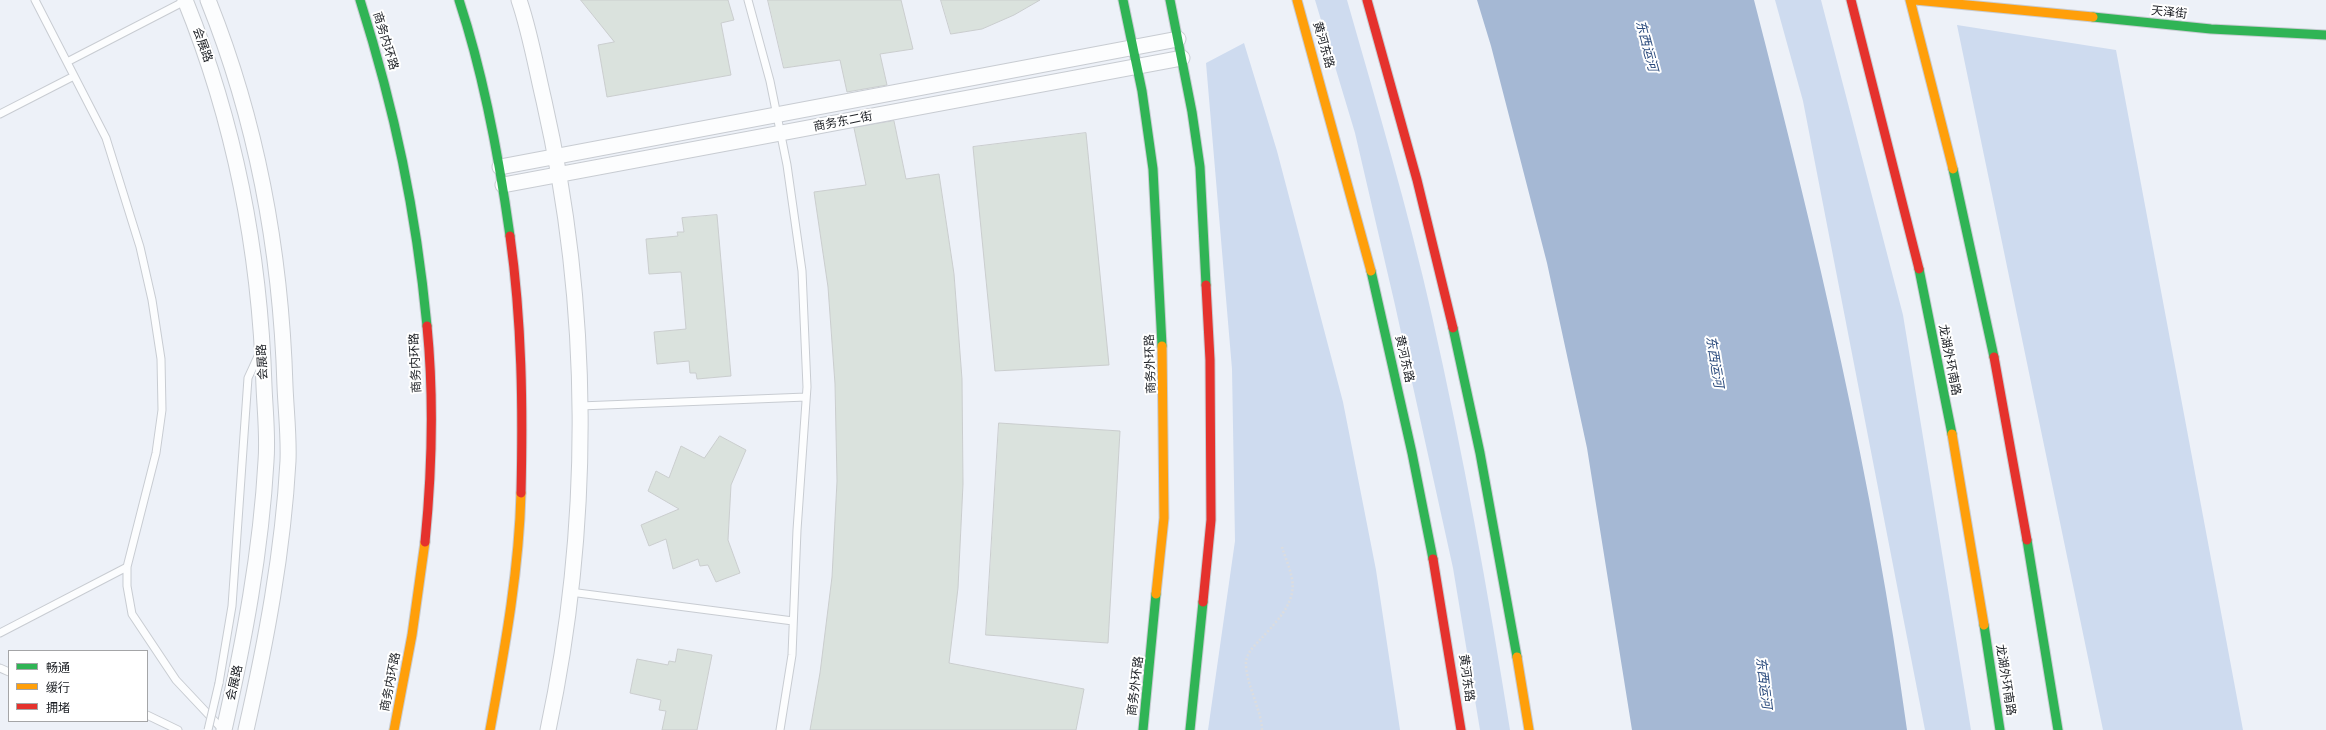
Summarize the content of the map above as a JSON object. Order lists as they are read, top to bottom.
{
  "streets": {
    "street": [
      "天泽街",
      "商务内环路",
      "会展路",
      "黄河东路",
      "商务东二街",
      "龙湖外环南路",
      "商务外环路"
    ]
  },
  "crossings": [
    ["商务东二街", "商务外环路"]
  ],
  "water": ["东西运河"],
  "legend": ["畅通", "缓行", "拥堵"]
}
